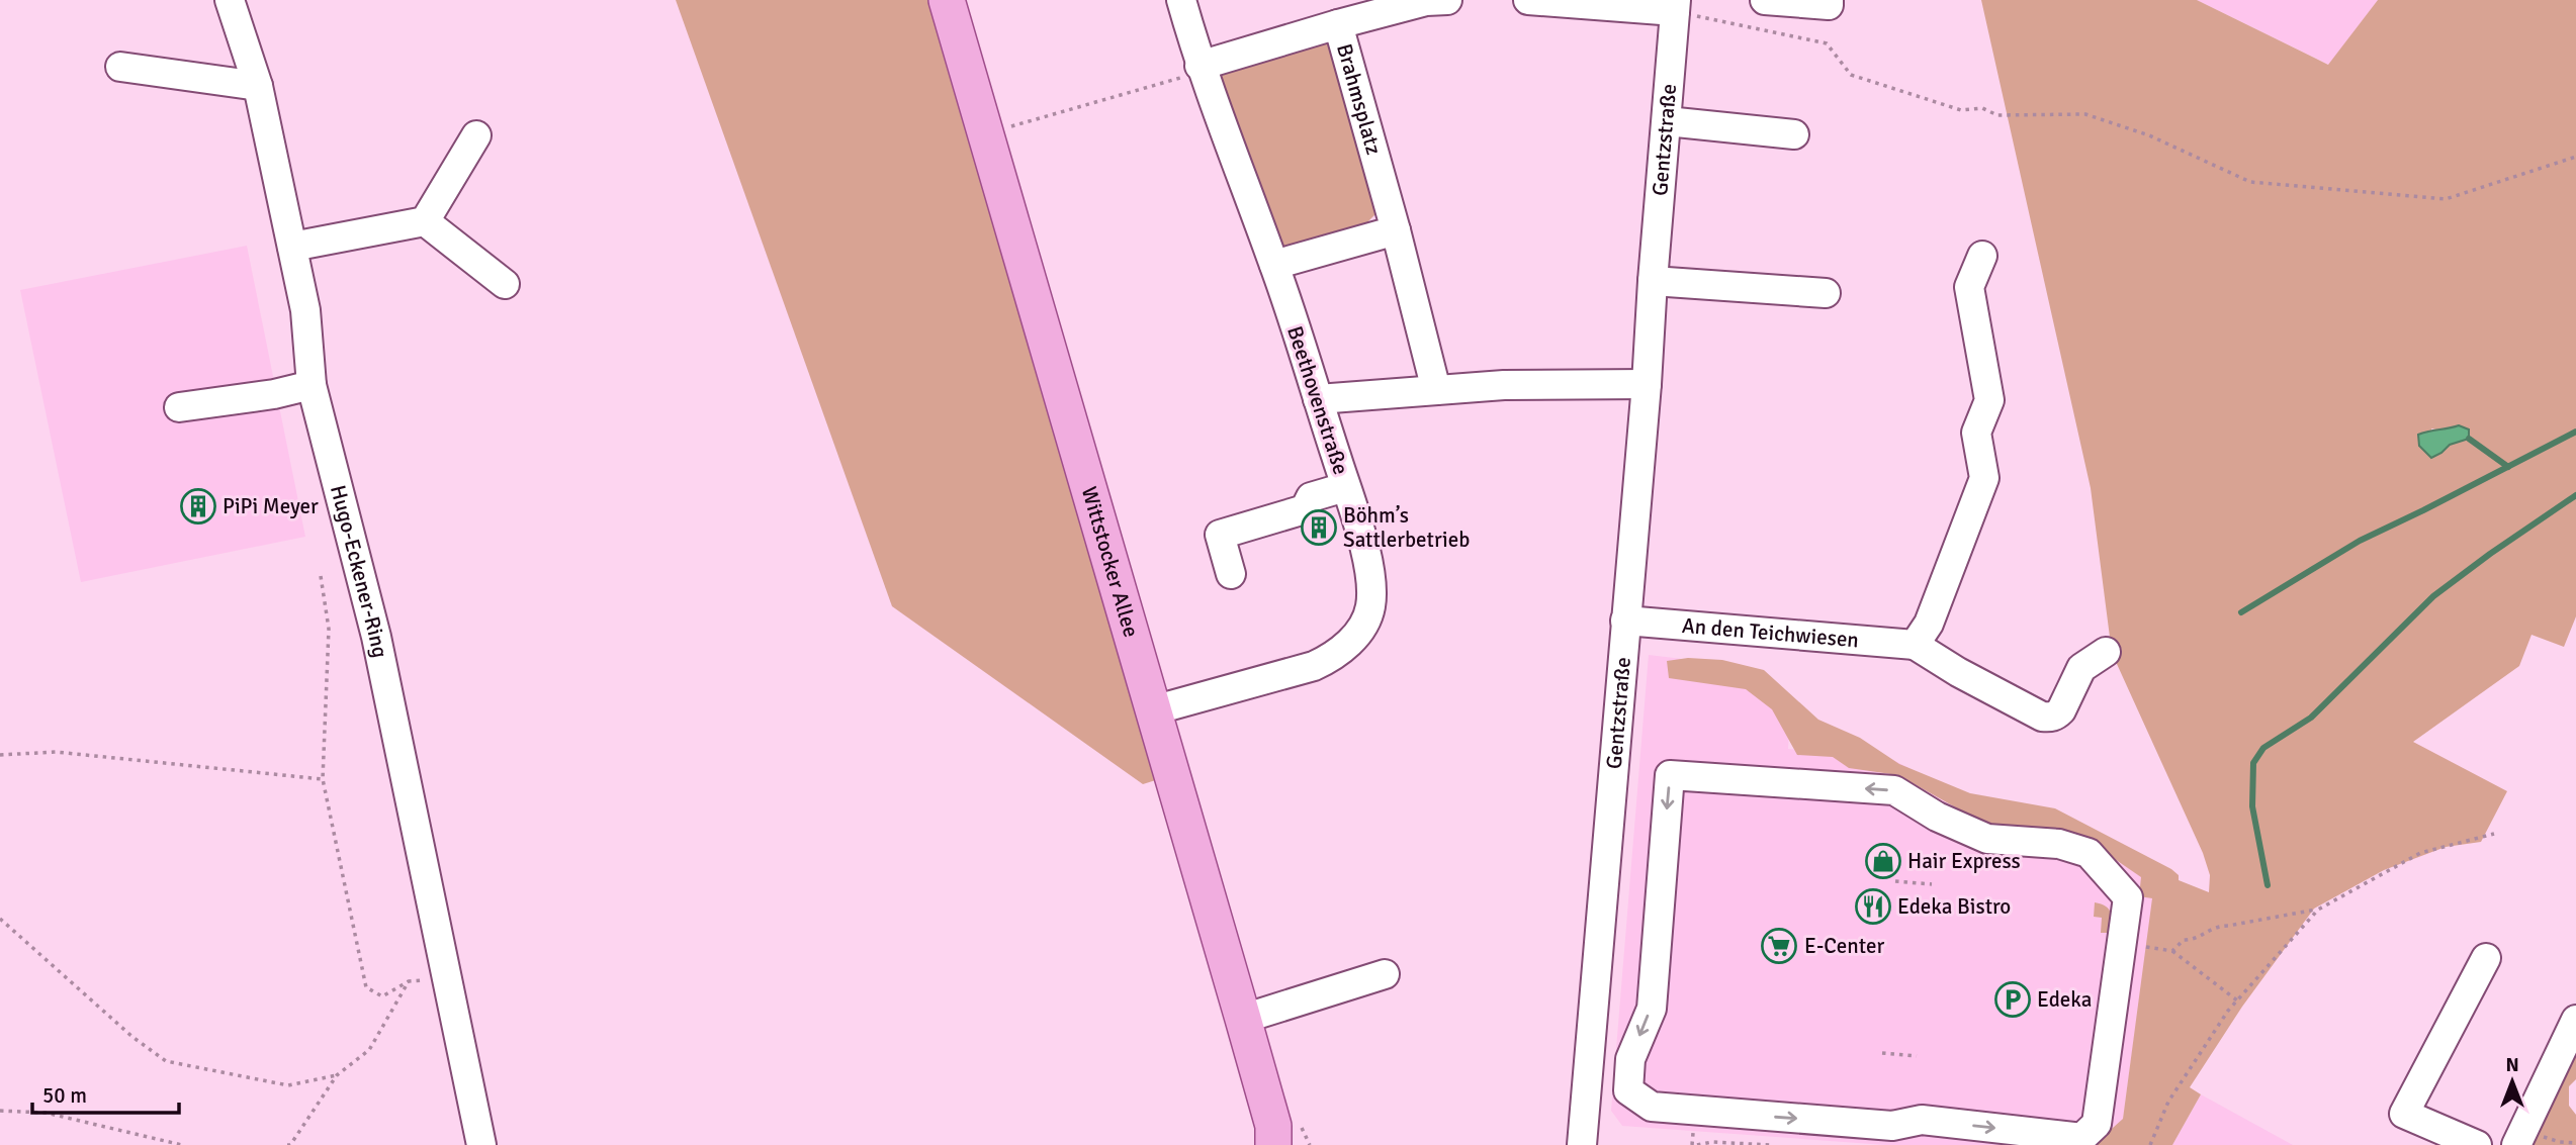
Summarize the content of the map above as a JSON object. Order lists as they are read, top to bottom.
{
  "streets": {
    "main road": ["Wittstocker Allee"],
    "street": [
      "Brahmsplatz",
      "Gentzstraße",
      "Beethovenstraße",
      "Hugo-Eckener-Ring",
      "An den Teichwiesen"
    ]
  },
  "crossings": [
    ["Brahmsplatz", "Beethovenstraße"],
    ["Gentzstraße", "An den Teichwiesen"],
    ["Beethovenstraße", "Wittstocker Allee"]
  ],
  "places": {
    "building": ["PiPi Meyer", "Böhm’s Sattlerbetrieb"],
    "shop": ["Hair Express"],
    "restaurant": ["Edeka Bistro"],
    "supermarket": ["E-Center"],
    "parking": ["Edeka"]
  },
  "scale_bar": "50 m",
  "north": "top"
}
